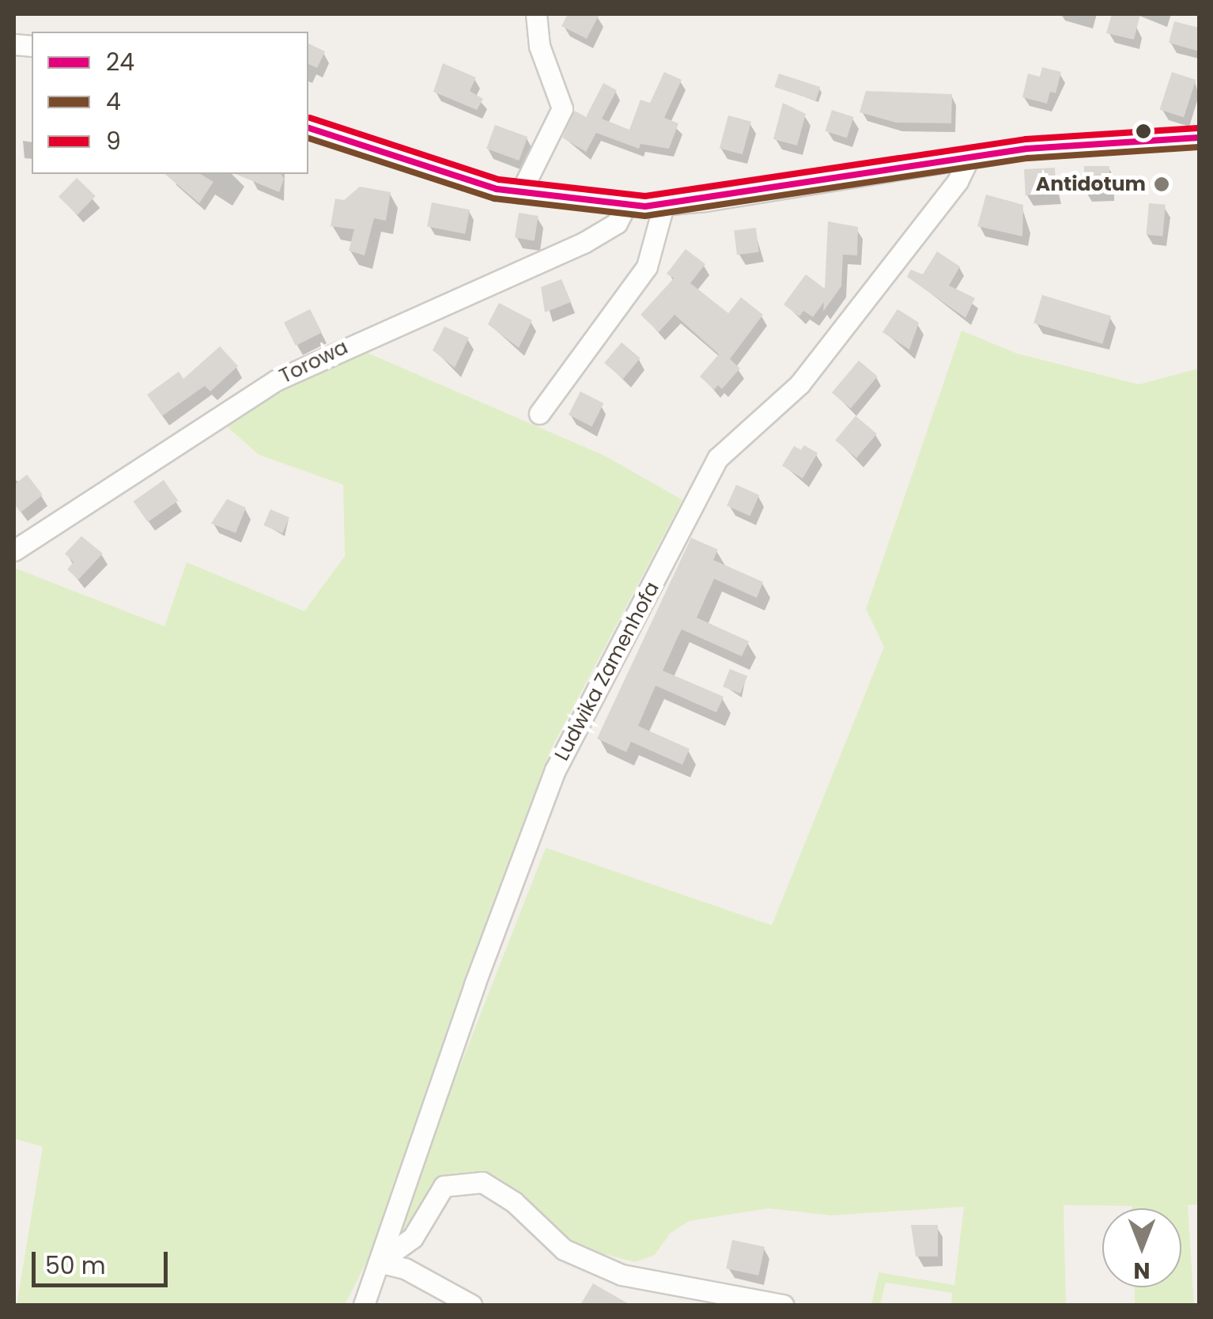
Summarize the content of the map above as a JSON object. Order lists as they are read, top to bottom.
{
  "streets": {
    "street": ["Torowa", "Ludwika Zamenhofa"]
  },
  "places": ["Antidotum"],
  "lines": ["transit line 9", "transit line 24", "transit line 4"],
  "legend": ["24", "4", "9"],
  "scale_bar": "50 m",
  "north": "bottom"
}
